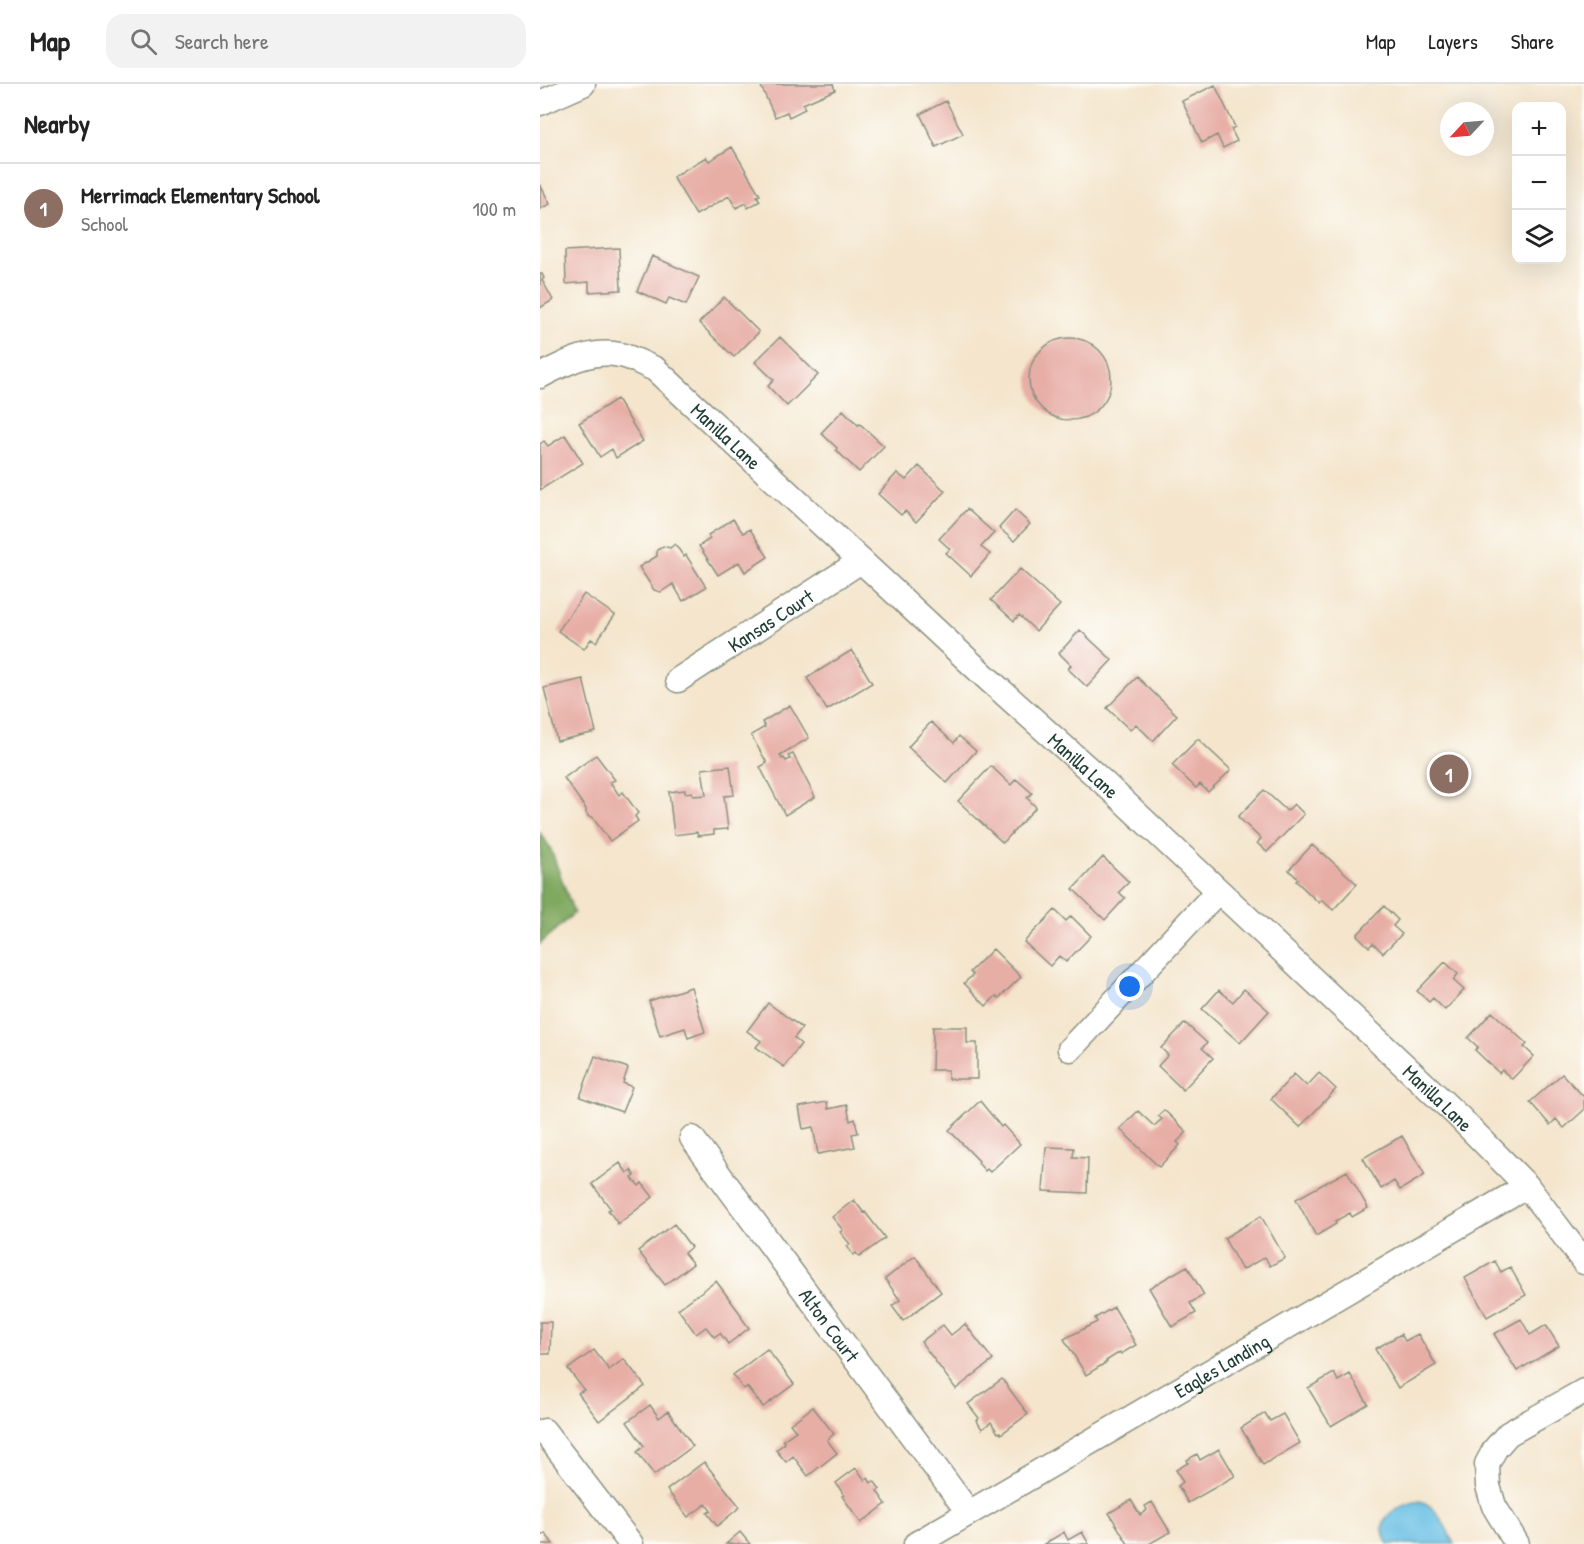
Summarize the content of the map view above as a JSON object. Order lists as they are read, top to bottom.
{
  "streets": {
    "street": [
      "Manilla Lane",
      "Kansas Court",
      "Alton Court",
      "Eagles Landing"
    ]
  },
  "crossings": [
    ["Manilla Lane", "Kansas Court"],
    ["Manilla Lane", "Eagles Landing"],
    ["Alton Court", "Eagles Landing"]
  ],
  "north": "bottom left",
  "page": {
    "header": "Map",
    "search": "Search here",
    "nav": ["Map", "Layers", "Share"],
    "heading": "Nearby",
    "map_buttons": ["+", "−"],
    "list": [
      {
        "mark": "1",
        "name": "Merrimack Elementary School",
        "note": "School",
        "value": "100 m"
      }
    ],
    "pins": "1"
  }
}
